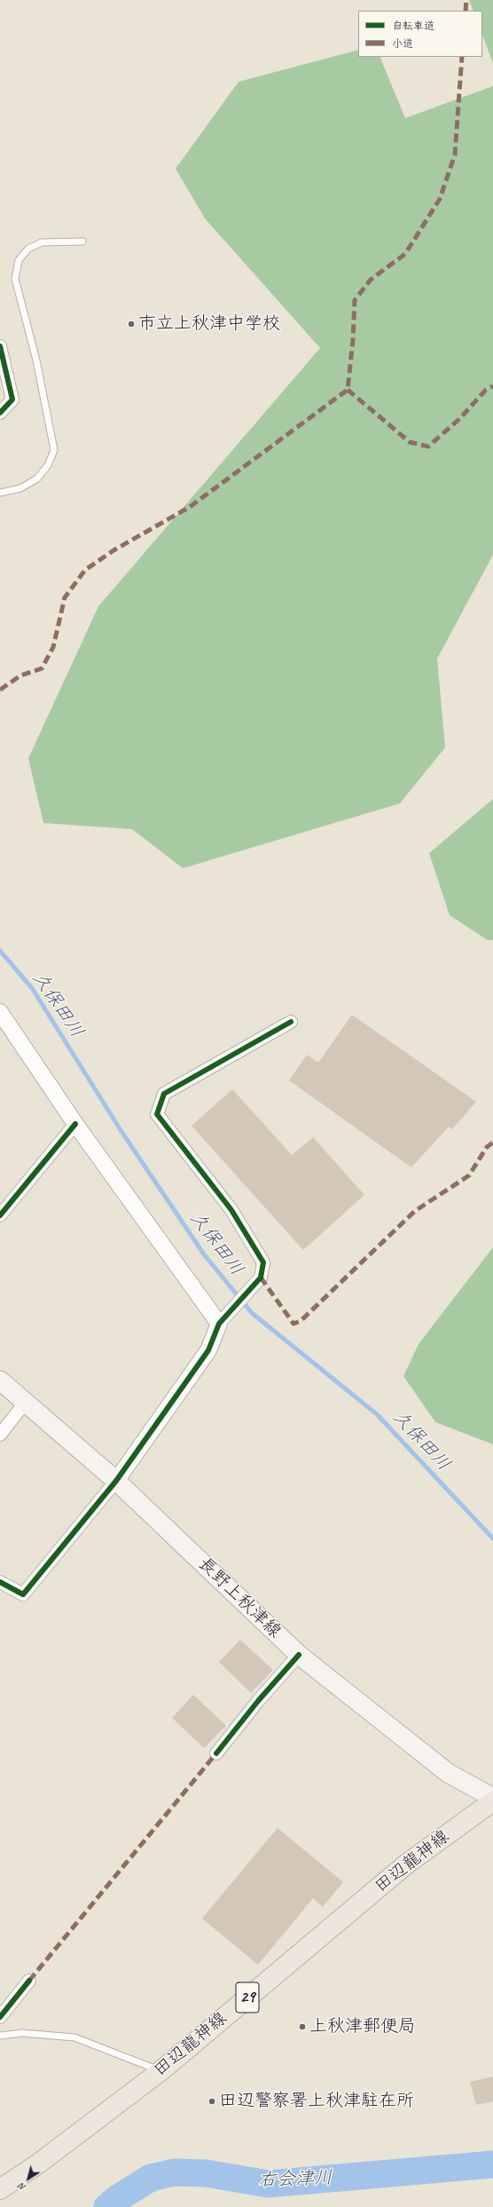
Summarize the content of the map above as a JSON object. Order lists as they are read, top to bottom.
{
  "streets": {
    "main road": ["長野上秋津線", "田辺龍神線", "29"]
  },
  "water": ["久保田川", "右会津川"],
  "places": ["市立上秋津中学校", "上秋津郵便局", "田辺警察署上秋津駐在所"],
  "legend": ["自転車道", "小道"],
  "north": "bottom left"
}
